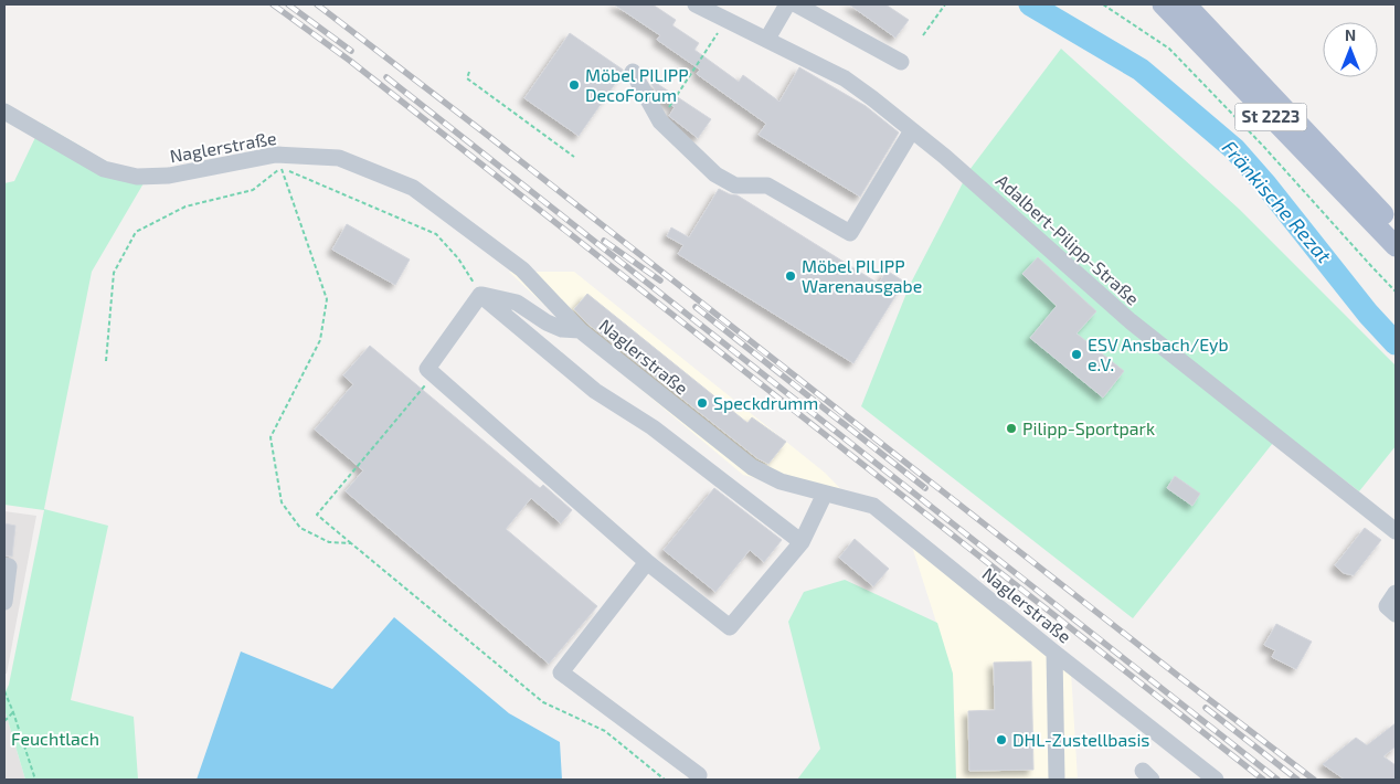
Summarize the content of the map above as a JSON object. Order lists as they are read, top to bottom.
{
  "streets": {
    "main road": ["St 2223"],
    "street": ["Naglerstraße", "Adalbert-Pilipp-Straße"]
  },
  "water": ["Fränkische Rezat"],
  "parks": ["Feuchtlach"],
  "places": [
    "Möbel PILIPP DecoForum",
    "Möbel PILIPP Warenausgabe",
    "ESV Ansbach/Eyb e.V.",
    "Speckdrumm",
    "Pilipp-Sportpark",
    "DHL-Zustellbasis"
  ],
  "north": "top"
}
